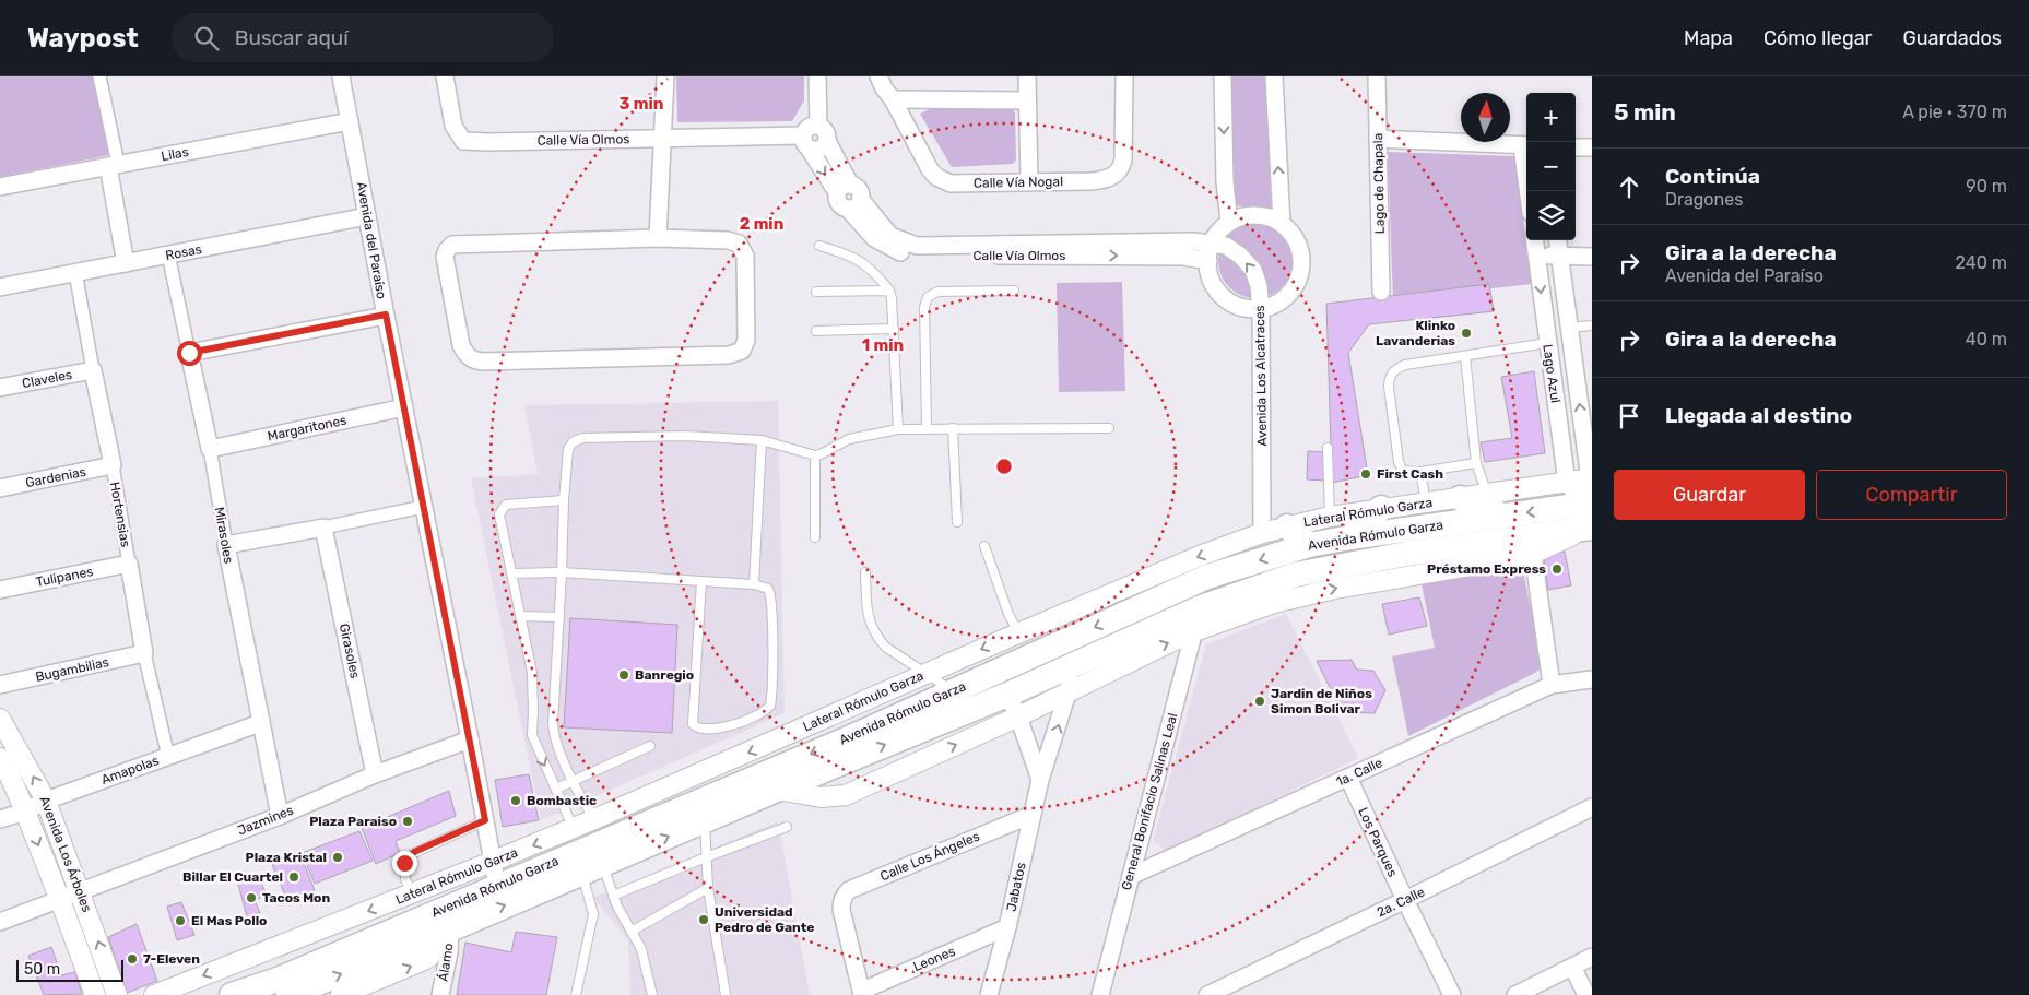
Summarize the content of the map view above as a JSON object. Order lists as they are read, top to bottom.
{
  "streets": {
    "main road": ["Avenida Rómulo Garza"],
    "street": [
      "Calle Vía Olmos",
      "Lilas",
      "Calle Vía Nogal",
      "Lago de Chapala",
      "Avenida del Paraíso",
      "Rosas",
      "Lago Azul",
      "Avenida Los Alcatraces",
      "Claveles",
      "Margaritones",
      "Gardenias",
      "Lateral Rómulo Garza",
      "Hortensias",
      "Mirasoles",
      "Tulipanes",
      "Girasoles",
      "Bugambilias",
      "Amapolas",
      "1a. Calle",
      "General Bonifacio Salinas Leal",
      "Jazmines",
      "Los Parques",
      "Avenida Los Árboles",
      "Calle Los Ángeles",
      "Jabatos",
      "2a. Calle",
      "Leones",
      "Álamo"
    ]
  },
  "crossings": [
    ["Calle Vía Olmos", "Avenida Los Alcatraces"],
    ["Lilas", "Avenida del Paraíso"],
    ["Avenida del Paraíso", "Rosas"],
    ["Avenida del Paraíso", "Margaritones"],
    ["Avenida del Paraíso", "Lateral Rómulo Garza"],
    ["Avenida del Paraíso", "Avenida Rómulo Garza"],
    ["Avenida del Paraíso", "Jazmines"],
    ["Rosas", "Hortensias"],
    ["Rosas", "Mirasoles"],
    ["Lago Azul", "Lateral Rómulo Garza"],
    ["Lago Azul", "Avenida Rómulo Garza"],
    ["Avenida Los Alcatraces", "Lateral Rómulo Garza"],
    ["Claveles", "Hortensias"],
    ["Margaritones", "Mirasoles"],
    ["Gardenias", "Hortensias"],
    ["Hortensias", "Tulipanes"],
    ["Hortensias", "Bugambilias"],
    ["Hortensias", "Amapolas"],
    ["Mirasoles", "Amapolas"],
    ["Mirasoles", "Jazmines"],
    ["Avenida Rómulo Garza", "General Bonifacio Salinas Leal"],
    ["Avenida Rómulo Garza", "Jabatos"],
    ["Avenida Rómulo Garza", "Álamo"],
    ["Girasoles", "Jazmines"],
    ["Amapolas", "Avenida Los Árboles"],
    ["1a. Calle", "General Bonifacio Salinas Leal"],
    ["1a. Calle", "Los Parques"],
    ["Jazmines", "Avenida Los Árboles"],
    ["Los Parques", "2a. Calle"],
    ["Calle Los Ángeles", "Jabatos"],
    ["Calle Los Ángeles", "Leones"],
    ["Jabatos", "Leones"]
  ],
  "places": [
    "Klinko Lavanderias",
    "First Cash",
    "Préstamo Express",
    "Banregio",
    "Jardin de Niños Simon Bolivar",
    "Bombastic",
    "Plaza Paraiso",
    "Plaza Kristal",
    "Billar El Cuartel",
    "Tacos Mon",
    "Universidad Pedro de Gante",
    "El Mas Pollo",
    "7-Eleven"
  ],
  "scale_bar": "50 m",
  "north": "top",
  "page": {
    "header": "Waypost",
    "search": "Buscar aquí",
    "nav": ["Mapa", "Cómo llegar", "Guardados"],
    "heading": ["5 min", "A pie · 370 m"],
    "map_buttons": ["+", "−"],
    "list": [
      ["Continúa", "Dragones", "90 m"],
      ["Gira a la derecha", "Avenida del Paraíso", "240 m"],
      ["Gira a la derecha", "40 m"],
      "Llegada al destino"
    ],
    "buttons": ["Guardar", "Compartir"],
    "scale": "50 m"
  },
  "rings": ["3 min", "2 min", "1 min"]
}
